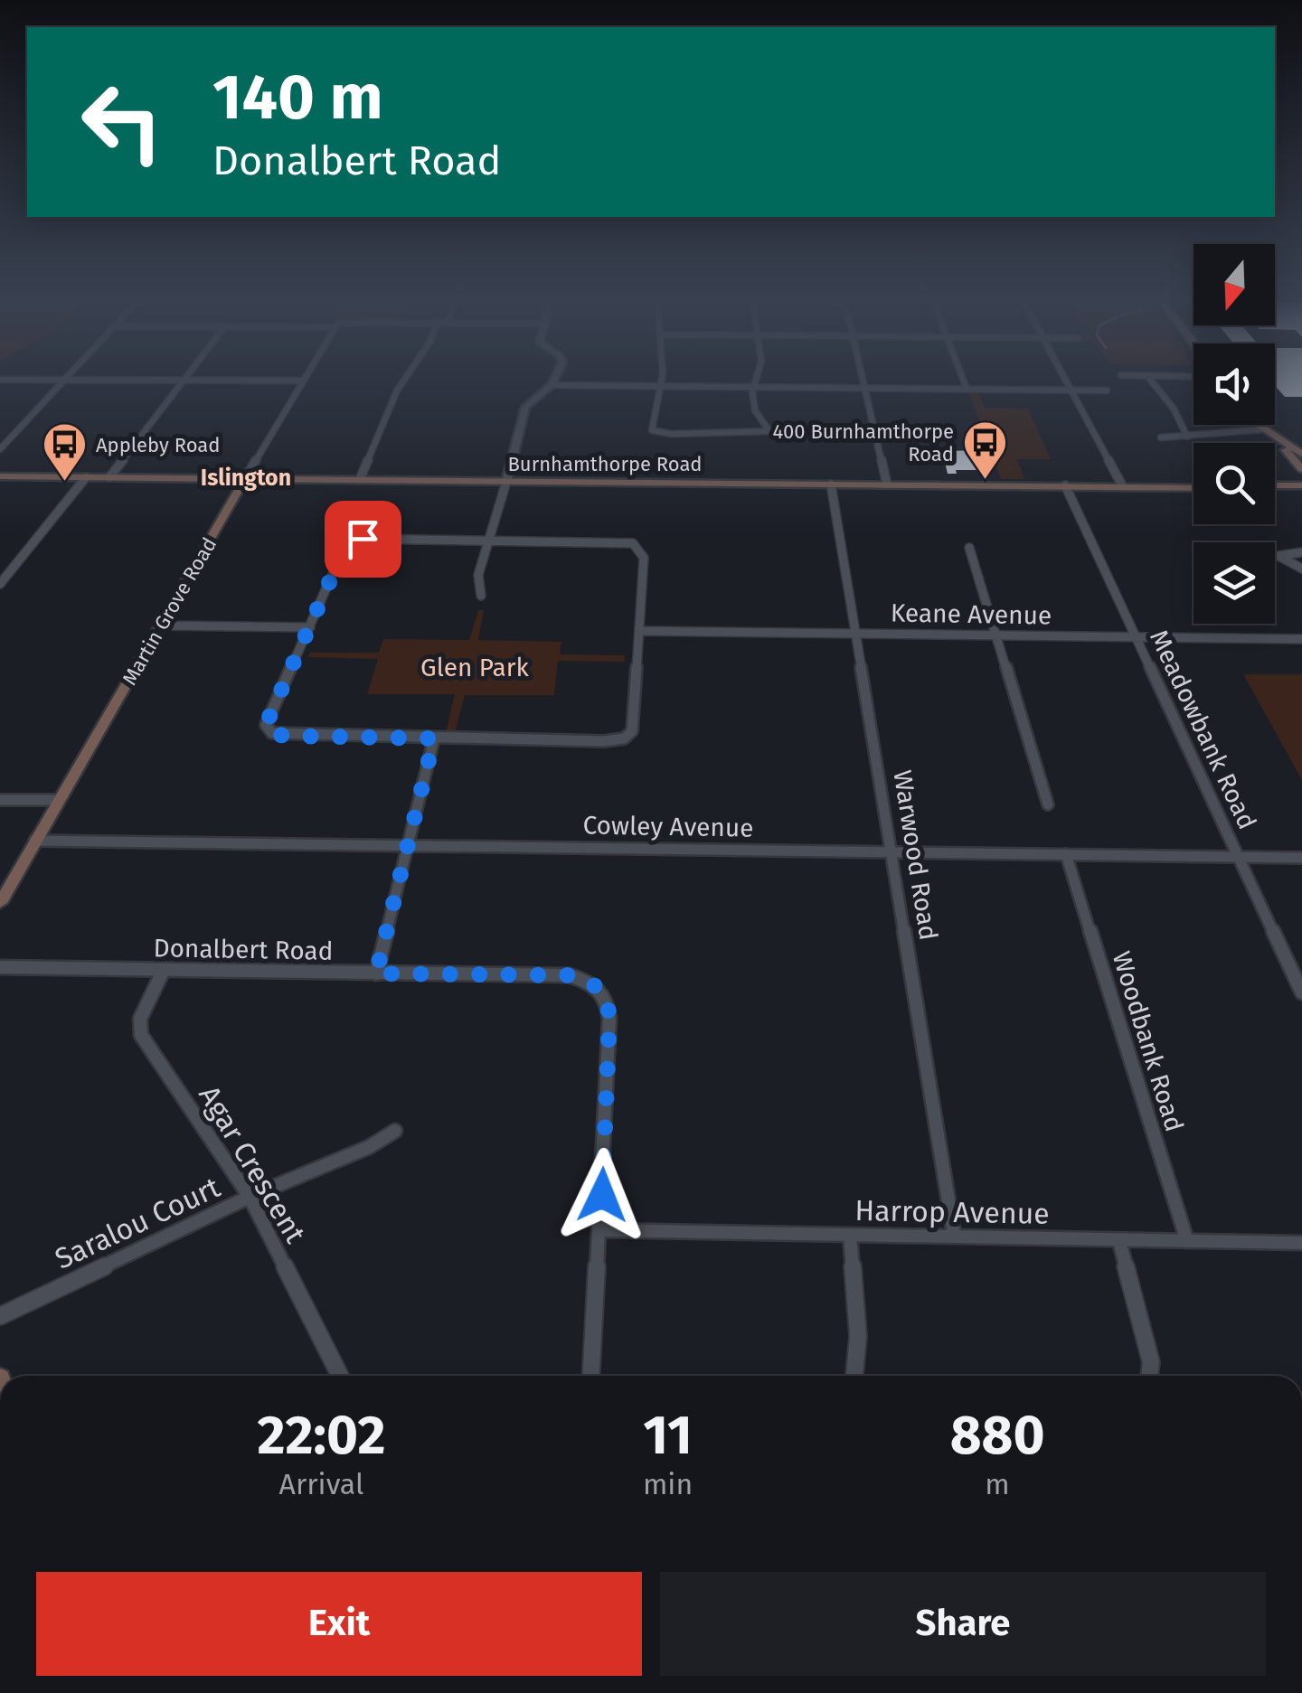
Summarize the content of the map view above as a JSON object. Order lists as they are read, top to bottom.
{
  "streets": {
    "main road": ["Burnhamthorpe Road", "Martin Grove Road"],
    "street": [
      "Keane Avenue",
      "Meadowbank Road",
      "Cowley Avenue",
      "Warwood Road",
      "Donalbert Road",
      "Woodbank Road",
      "Agar Crescent",
      "Harrop Avenue",
      "Saralou Court"
    ]
  },
  "crossings": [
    ["Burnhamthorpe Road", "Martin Grove Road"],
    ["Burnhamthorpe Road", "Meadowbank Road"],
    ["Burnhamthorpe Road", "Warwood Road"],
    ["Martin Grove Road", "Cowley Avenue"],
    ["Keane Avenue", "Meadowbank Road"],
    ["Keane Avenue", "Warwood Road"],
    ["Meadowbank Road", "Cowley Avenue"],
    ["Cowley Avenue", "Warwood Road"],
    ["Cowley Avenue", "Woodbank Road"],
    ["Warwood Road", "Harrop Avenue"],
    ["Donalbert Road", "Agar Crescent"],
    ["Donalbert Road", "Harrop Avenue"],
    ["Woodbank Road", "Harrop Avenue"],
    ["Agar Crescent", "Saralou Court"]
  ],
  "districts": ["Islington"],
  "parks": ["Glen Park"],
  "places": {
    "bus stop": ["400 Burnhamthorpe Road", "Appleby Road"]
  },
  "north": "bottom",
  "page": {
    "turn": ["140 m", "Donalbert Road"],
    "eta": [
      "22:02",
      "Arrival",
      "11",
      "min",
      "880",
      "m"
    ],
    "buttons": ["Exit", "Share"]
  }
}
